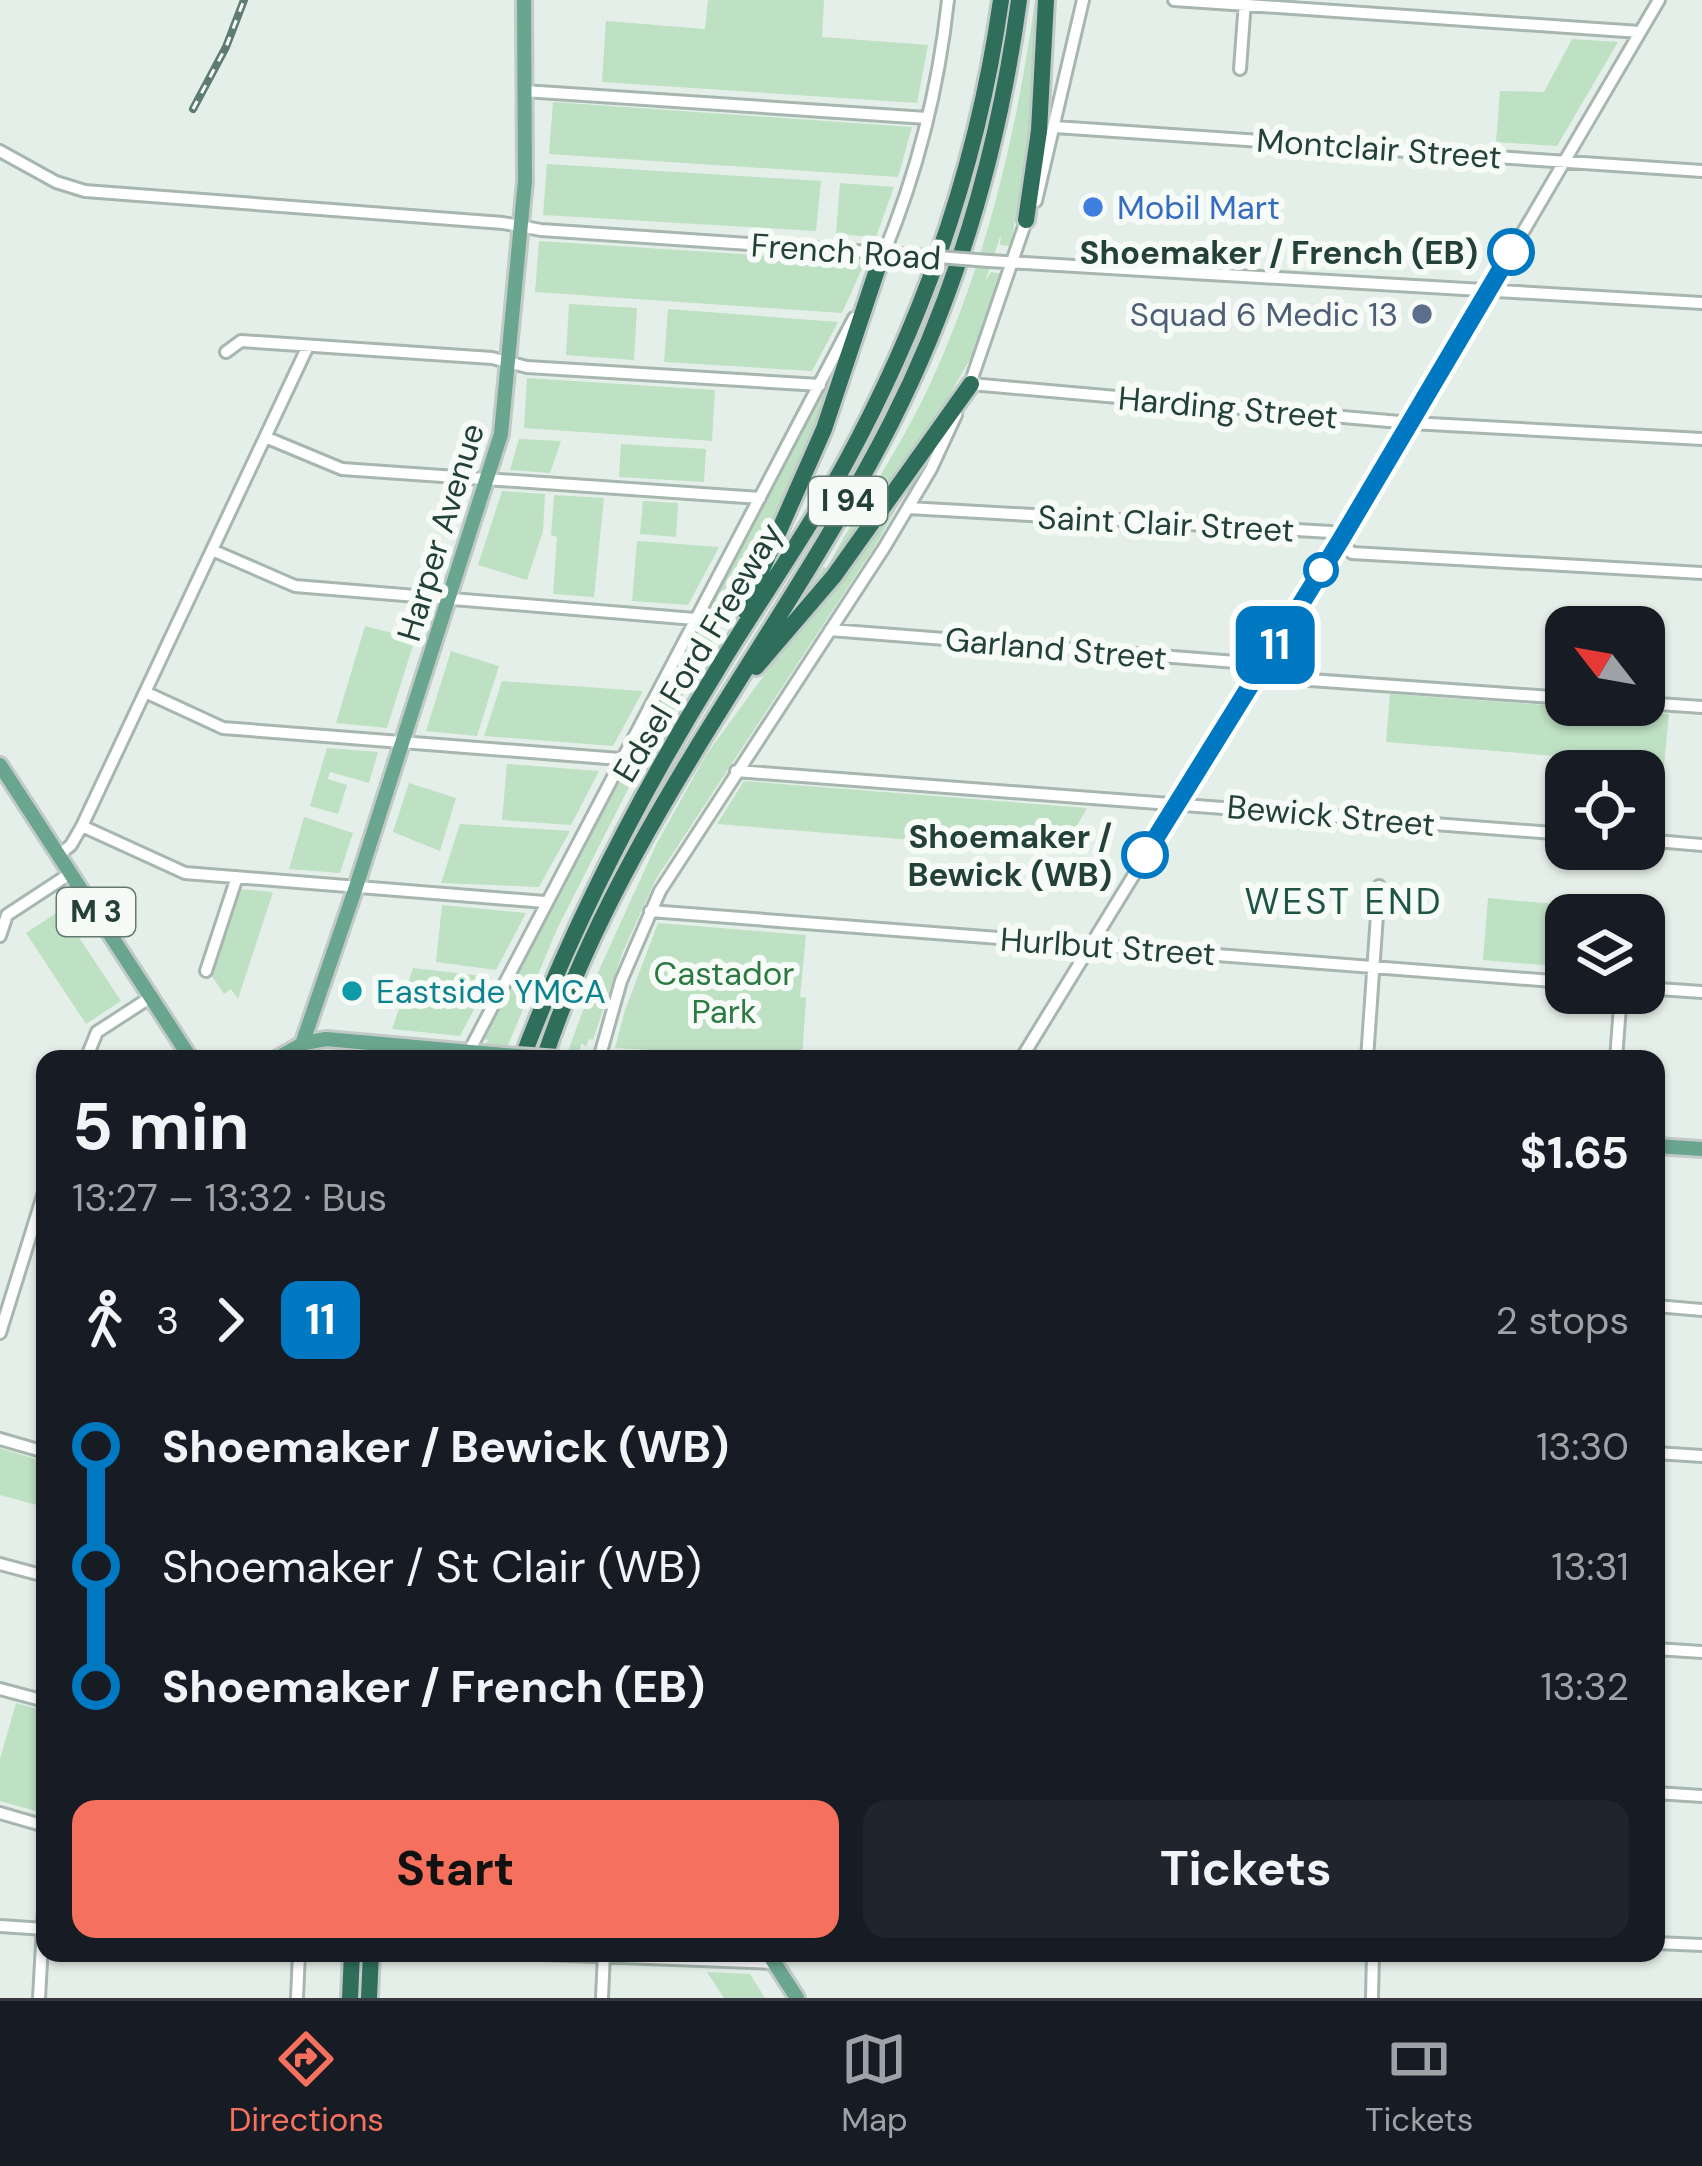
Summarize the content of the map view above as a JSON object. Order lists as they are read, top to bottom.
{
  "streets": {
    "highway": ["I 94", "Edsel Ford Freeway"],
    "main road": ["Harper Avenue", "M 3"],
    "street": [
      "Montclair Street",
      "French Road",
      "Harding Street",
      "Saint Clair Street",
      "Garland Street",
      "Bewick Street",
      "Hurlbut Street"
    ]
  },
  "crossings": [
    ["French Road", "Harper Avenue"],
    ["French Road", "Edsel Ford Freeway"]
  ],
  "districts": ["WEST END"],
  "parks": ["Castador Park"],
  "places": [
    "Mobil Mart",
    "Shoemaker / French (EB)",
    "Squad 6 Medic 13",
    "Shoemaker / Bewick (WB)",
    "Eastside YMCA"
  ],
  "lines": ["bus line 11"],
  "north": "top left",
  "page": {
    "on_map": "11",
    "heading": ["5 min", "13:27 – 13:32 · Bus", "$1.65"],
    "legs": ["3", "11", "2 stops"],
    "list": [
      {
        "name": "Shoemaker / Bewick (WB)",
        "value": "13:30"
      },
      {
        "name": "Shoemaker / St Clair (WB)",
        "value": "13:31"
      },
      {
        "name": "Shoemaker / French (EB)",
        "value": "13:32"
      }
    ],
    "buttons": ["Start", "Tickets"],
    "tabs": ["Directions", "Map", "Tickets"]
  }
}
